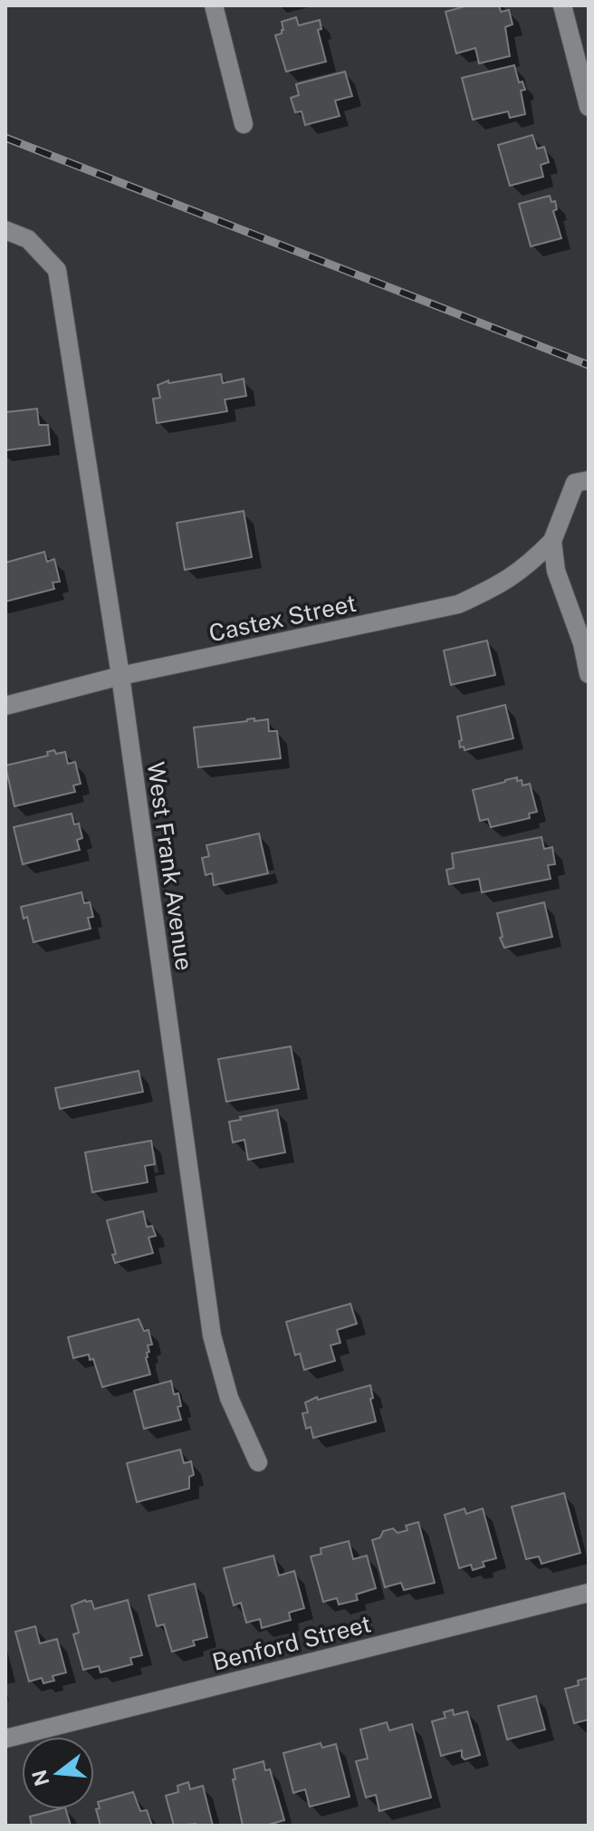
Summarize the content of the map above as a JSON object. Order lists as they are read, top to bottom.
{
  "streets": {
    "street": ["Castex Street", "West Frank Avenue", "Benford Street"]
  },
  "crossings": [
    ["Castex Street", "West Frank Avenue"]
  ],
  "north": "left"
}
